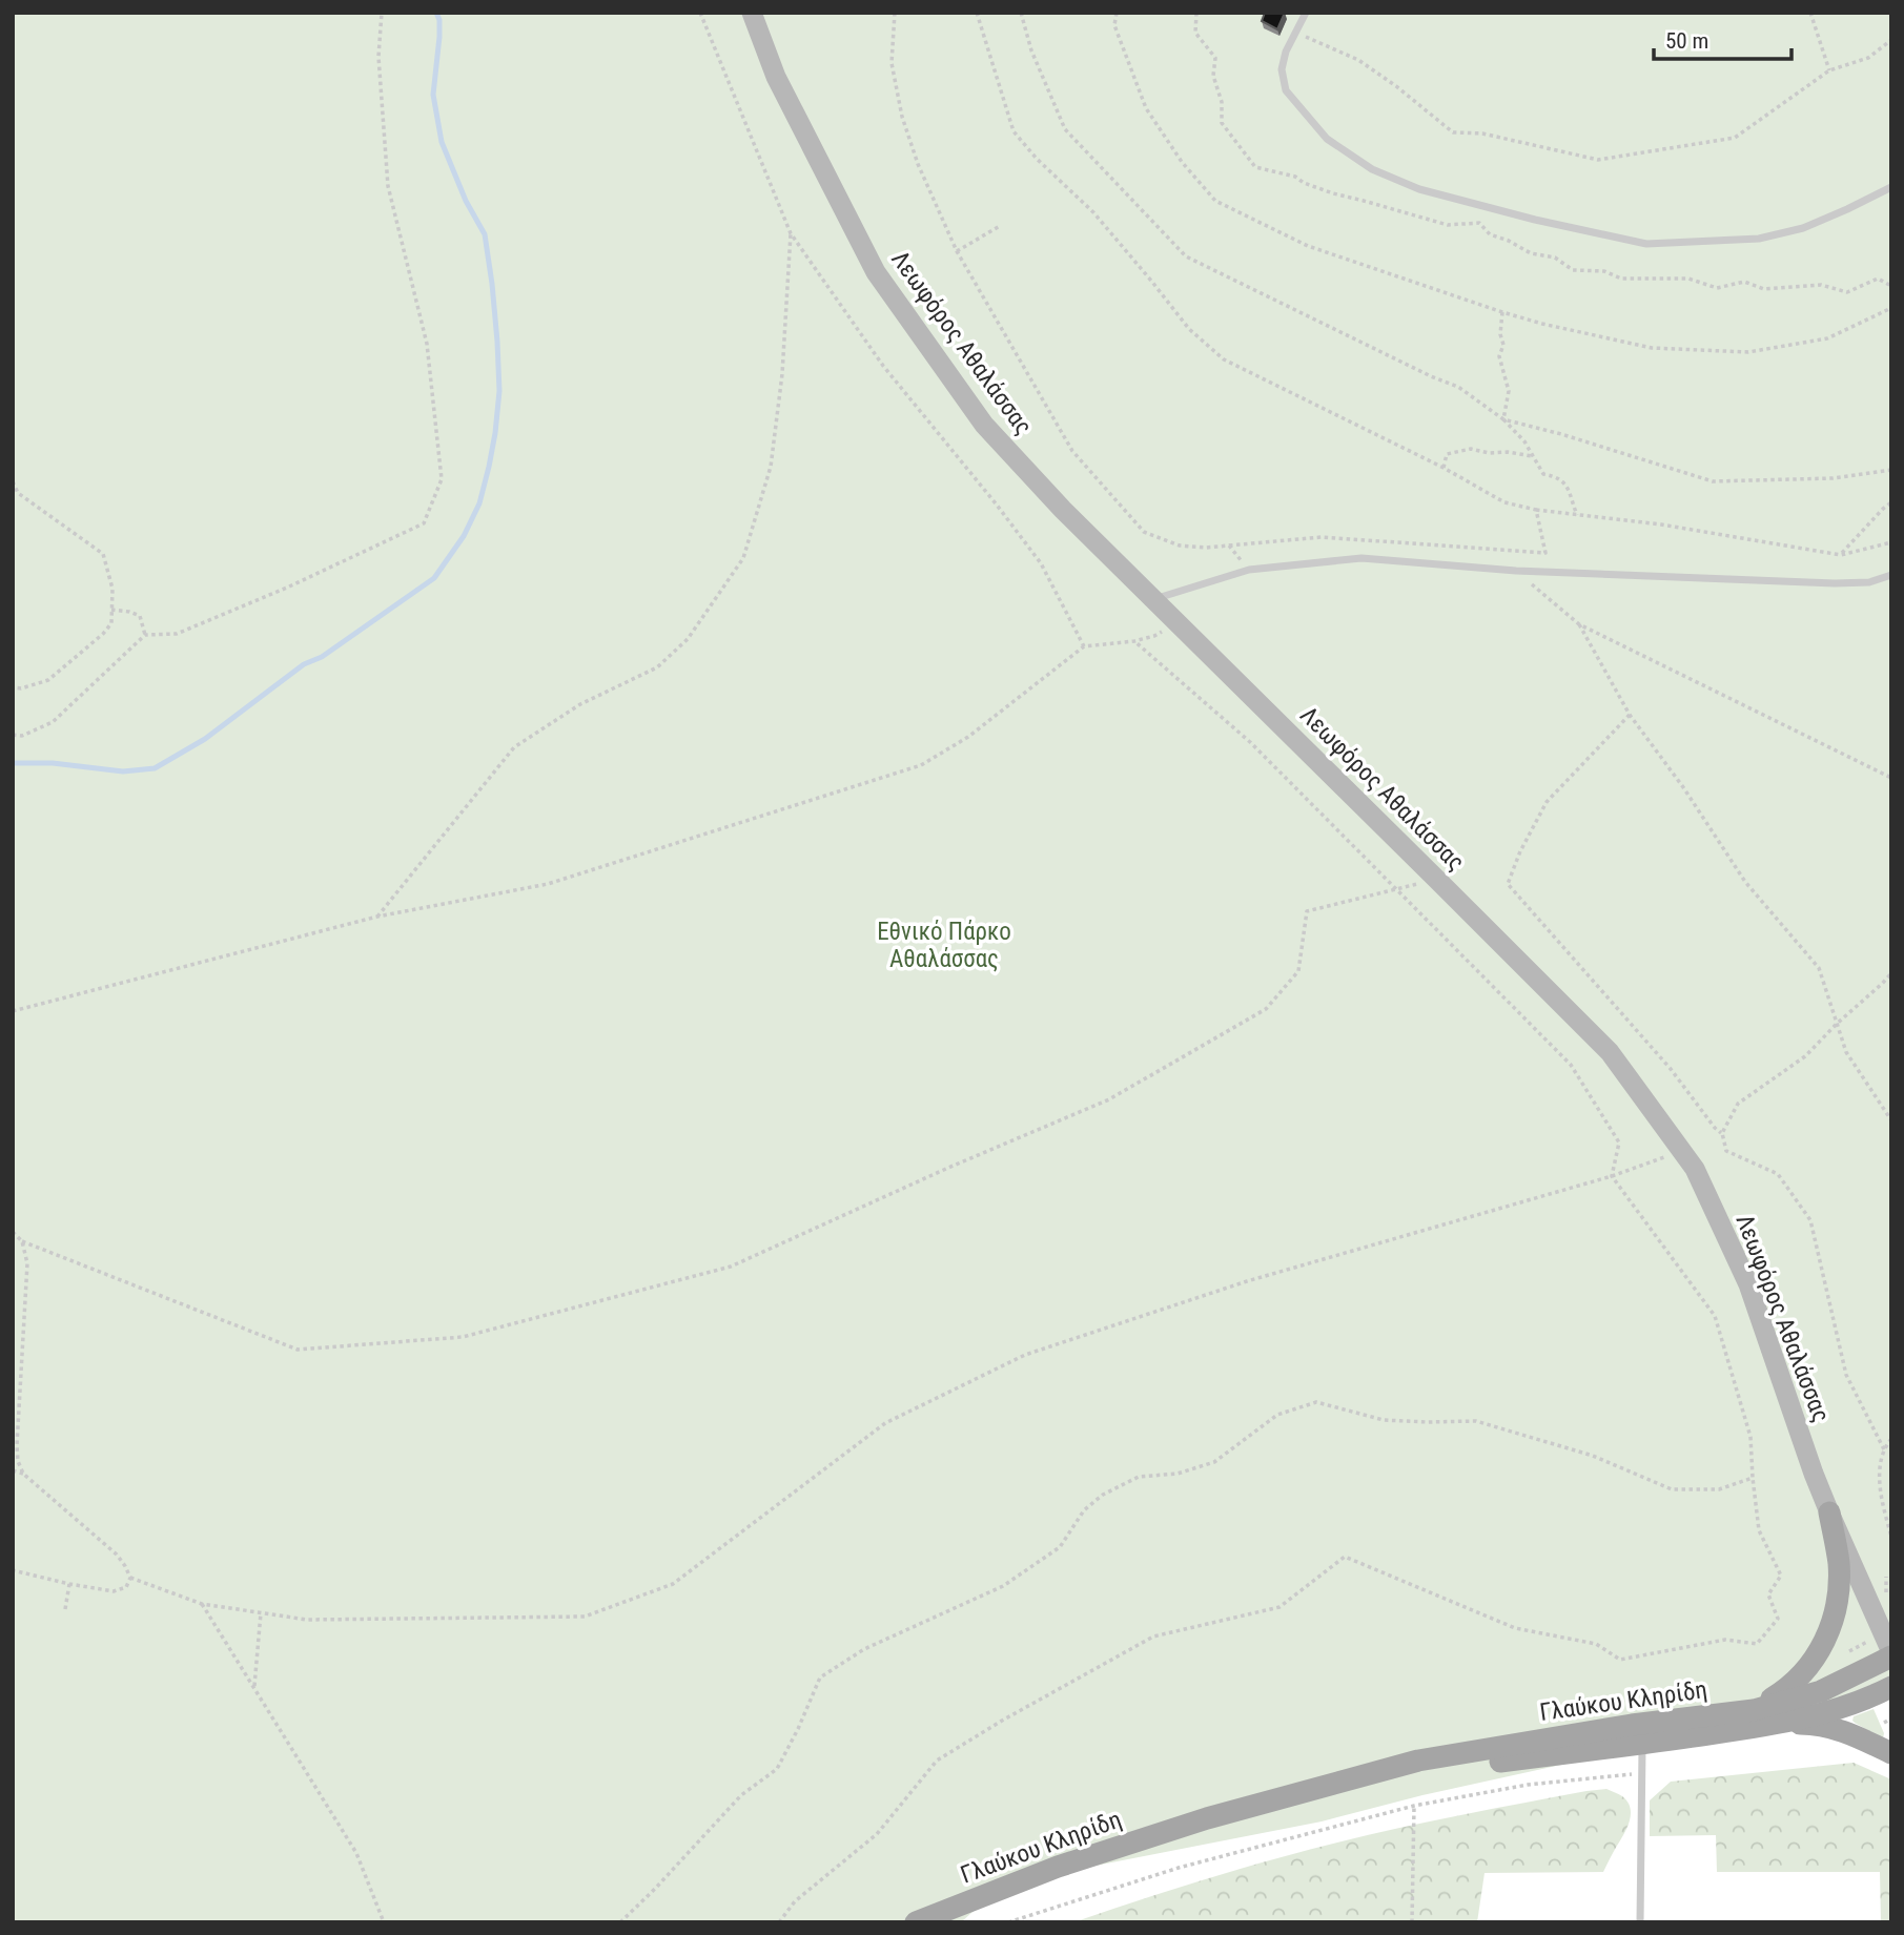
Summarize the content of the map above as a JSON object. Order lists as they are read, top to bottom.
{
  "streets": {
    "main road": ["Λεωφόρος Αθαλάσσας", "Γλαύκου Κληρίδη"]
  },
  "crossings": [
    ["Λεωφόρος Αθαλάσσας", "Γλαύκου Κληρίδη"]
  ],
  "parks": ["Εθνικό Πάρκο Αθαλάσσας"],
  "scale_bar": "50 m"
}
